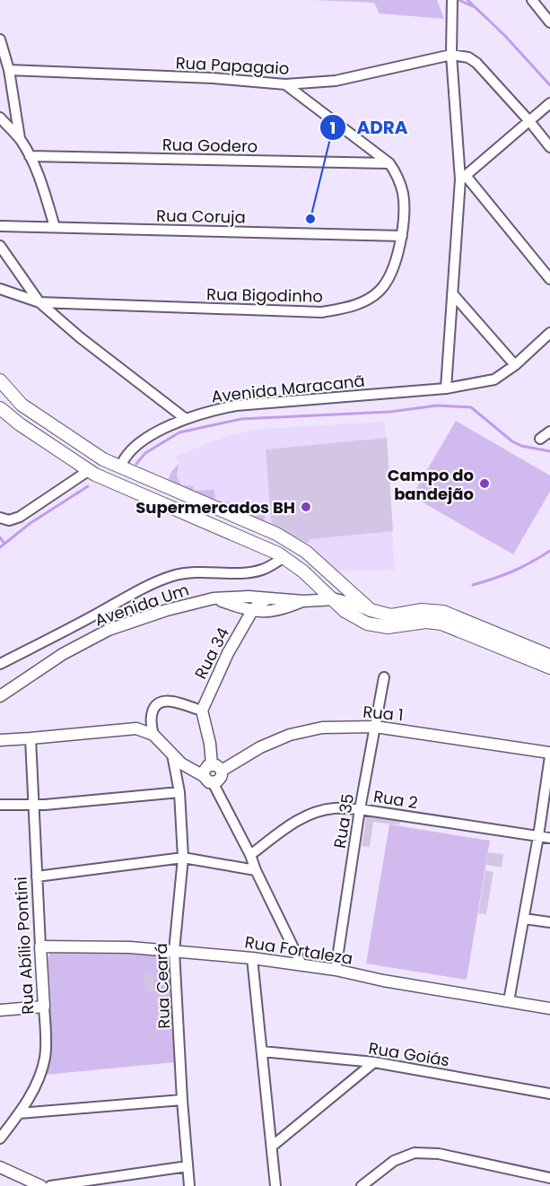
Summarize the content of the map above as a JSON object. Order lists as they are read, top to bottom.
{
  "streets": {
    "street": [
      "Rua Papagaio",
      "Rua Godero",
      "Rua Coruja",
      "Rua Bigodinho",
      "Avenida Maracanã",
      "Avenida Um",
      "Rua 34",
      "Rua 1",
      "Rua 2",
      "Rua 35",
      "Rua Abílio Pontini",
      "Rua Fortaleza",
      "Rua Ceará",
      "Rua Goiás"
    ]
  },
  "crossings": [
    ["Rua Papagaio", "Rua Bigodinho"],
    ["Rua Godero", "Rua Bigodinho"],
    ["Rua Coruja", "Rua Bigodinho"],
    ["Avenida Um", "Rua 34"],
    ["Rua 1", "Rua 35"],
    ["Rua 2", "Rua 35"],
    ["Rua 35", "Rua Fortaleza"],
    ["Rua Abílio Pontini", "Rua Fortaleza"],
    ["Rua Fortaleza", "Rua Ceará"]
  ],
  "places": ["ADRA", "Campo do bandejão", "Supermercados BH"]
}
